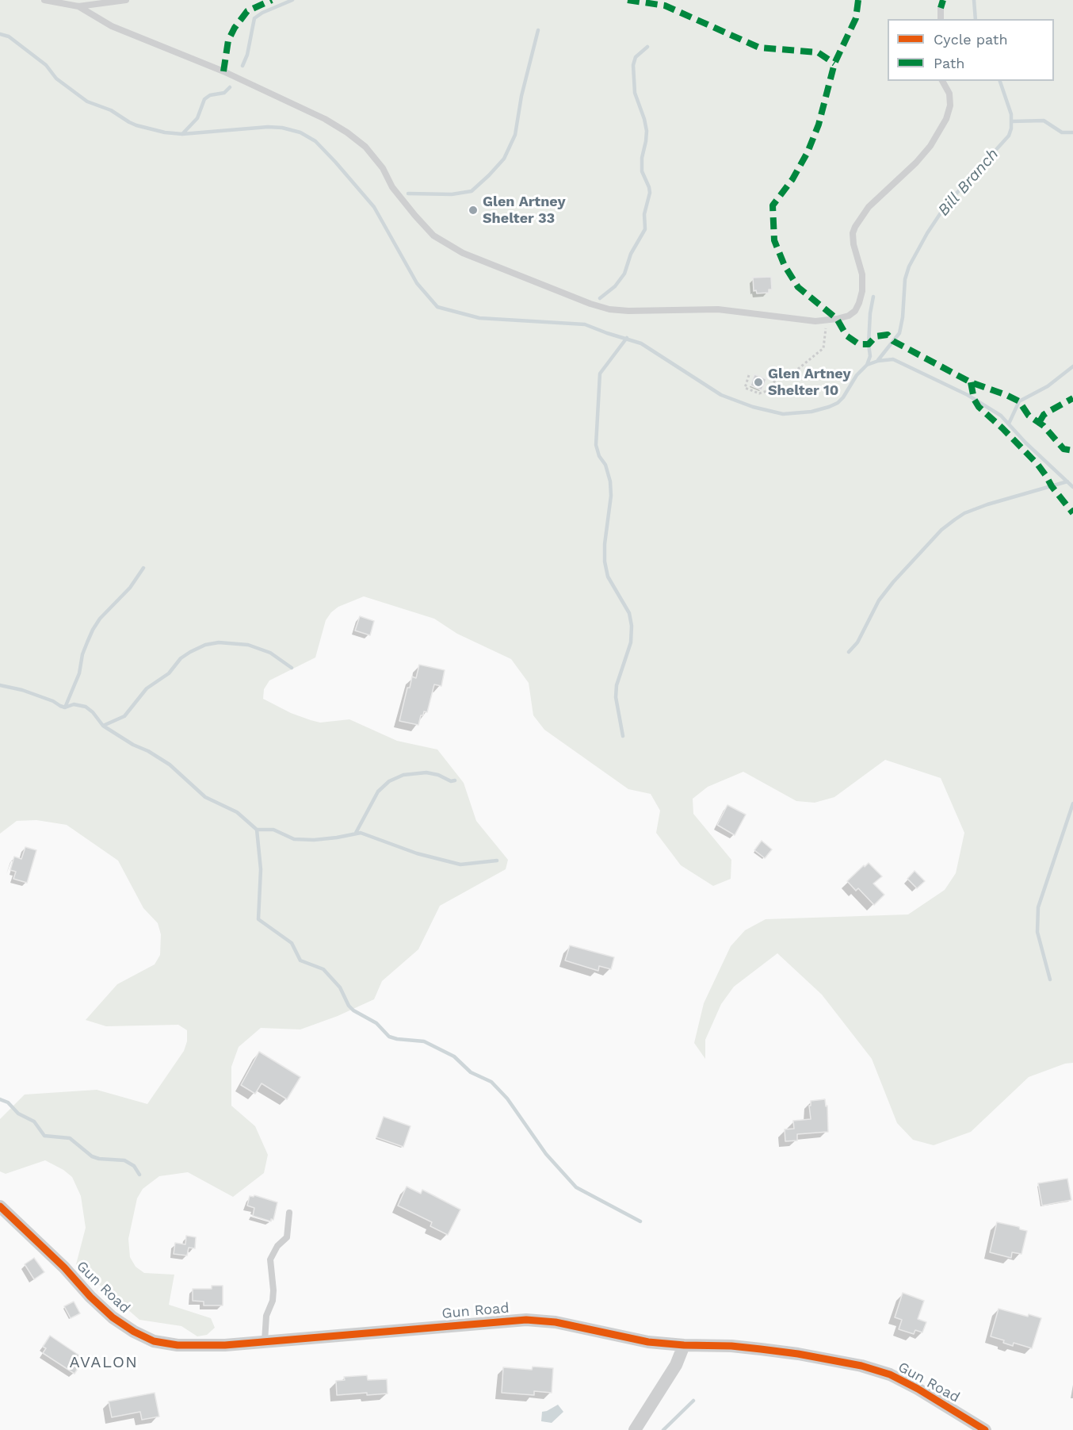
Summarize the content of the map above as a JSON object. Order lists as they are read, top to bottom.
{
  "streets": {
    "street": ["Gun Road"]
  },
  "districts": ["AVALON"],
  "water": ["Bill Branch"],
  "places": ["Glen Artney Shelter 33", "Glen Artney Shelter 10"],
  "legend": ["Cycle path", "Path"]
}
